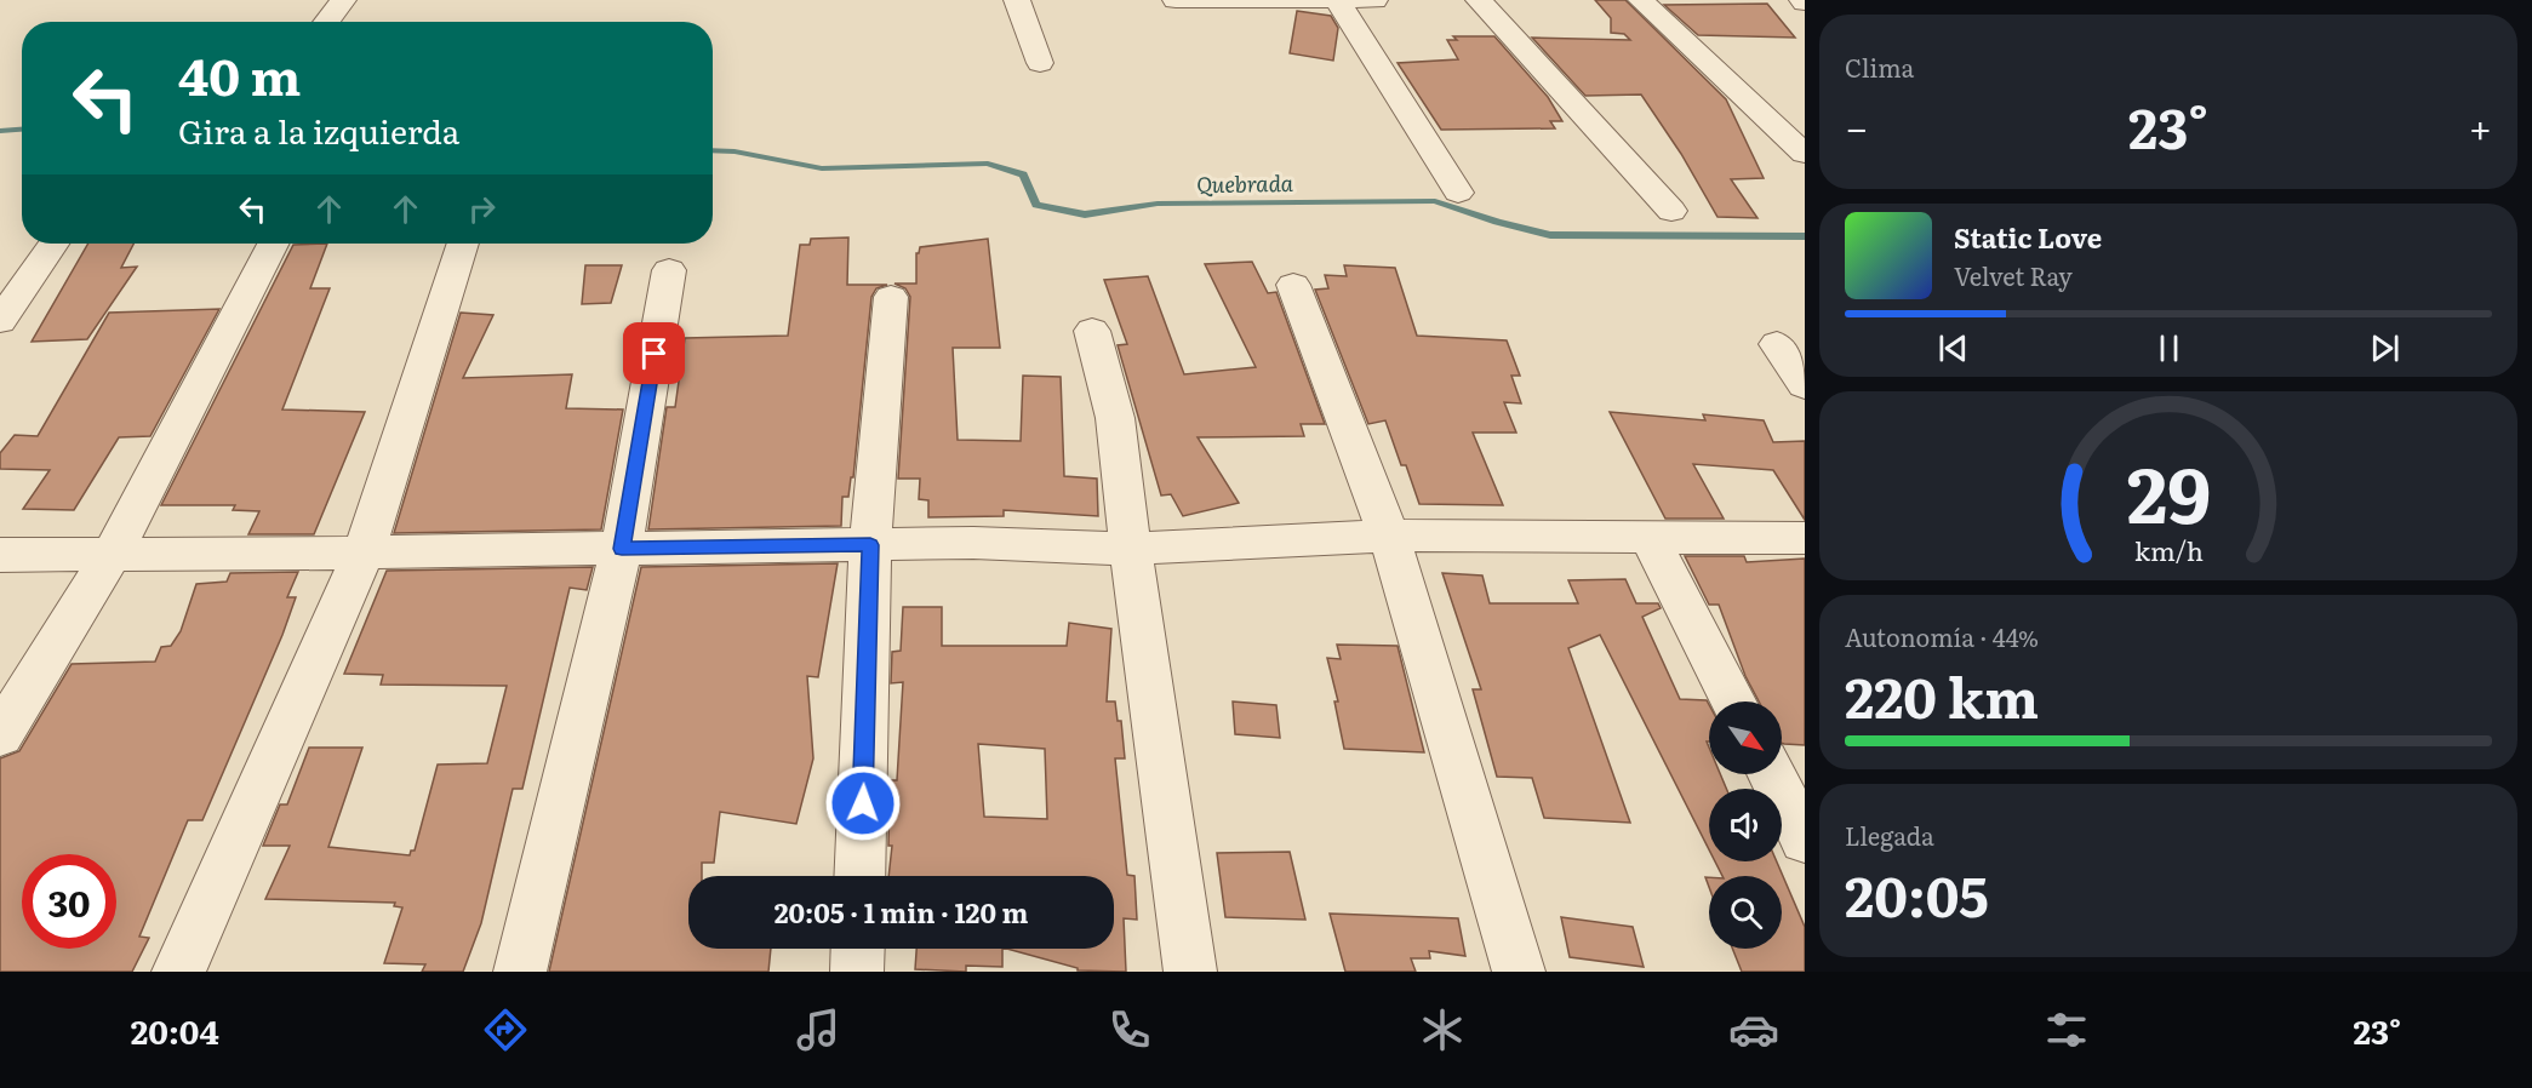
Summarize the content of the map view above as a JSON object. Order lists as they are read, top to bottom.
{
  "water": ["Quebrada"],
  "north": "bottom right",
  "page": {
    "tile": [
      "Clima",
      ["Autonomía · 44%", "220 km"],
      ["Llegada", "20:05"]
    ],
    "turn": ["40 m", "Gira a la izquierda"],
    "heat": ["−", "23°", "+"],
    "song": ["Static Love", "Velvet Ray"],
    "limit": "30",
    "trip": "20:05 · 1 min · 120 m",
    "tabs": ["20:04", "23°"],
    "gauge": ["29", "km/h"]
  }
}
